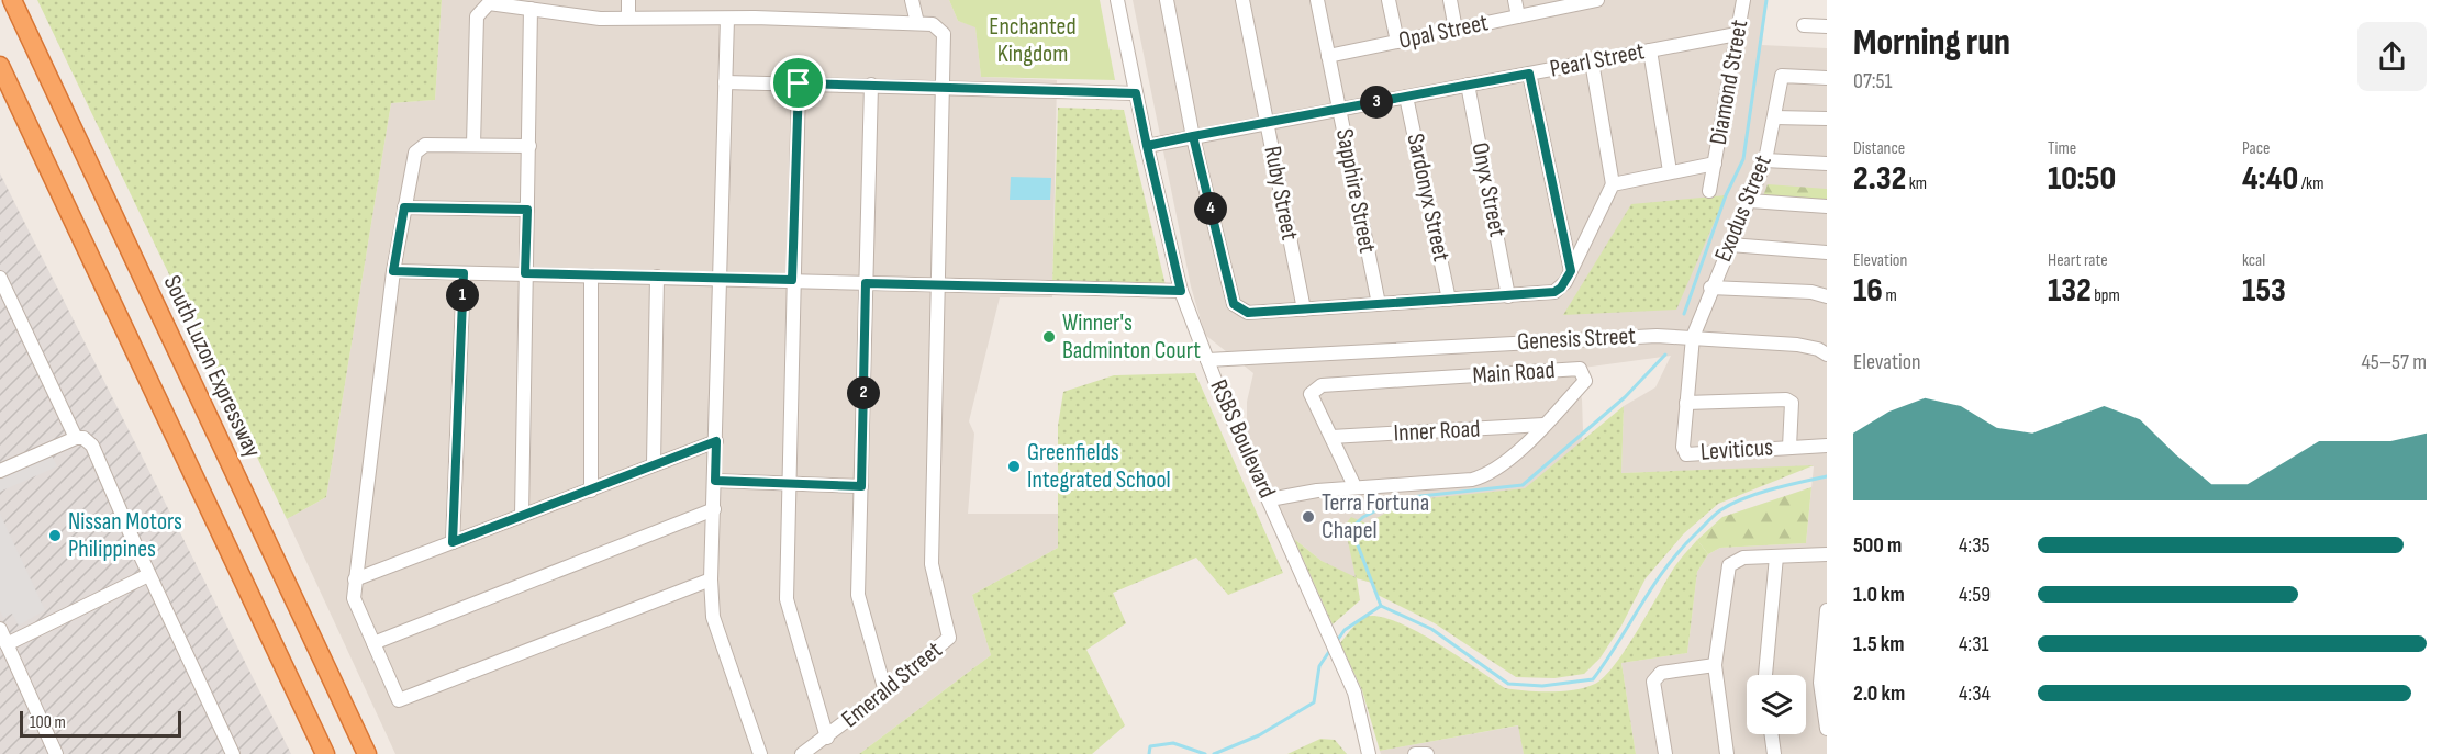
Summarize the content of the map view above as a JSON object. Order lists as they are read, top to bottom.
{
  "streets": {
    "highway": ["South Luzon Expressway"],
    "street": [
      "Opal Street",
      "Pearl Street",
      "Diamond Street",
      "Onyx Street",
      "Sapphire Street",
      "Ruby Street",
      "Sardonyx Street",
      "Exodus Street",
      "Genesis Street",
      "Main Road",
      "Inner Road",
      "RSBS Boulevard",
      "Leviticus",
      "Emerald Street"
    ]
  },
  "crossings": [
    ["Opal Street", "Sapphire Street"],
    ["Pearl Street", "Diamond Street"],
    ["Pearl Street", "Onyx Street"],
    ["Pearl Street", "Sapphire Street"],
    ["Pearl Street", "Ruby Street"],
    ["Pearl Street", "Sardonyx Street"],
    ["Pearl Street", "RSBS Boulevard"],
    ["Exodus Street", "Genesis Street"],
    ["Exodus Street", "Leviticus"],
    ["Genesis Street", "RSBS Boulevard"],
    ["Genesis Street", "Leviticus"],
    ["Main Road", "Inner Road"],
    ["Main Road", "RSBS Boulevard"]
  ],
  "parks": ["Enchanted Kingdom"],
  "places": [
    "Winner's Badminton Court",
    "Greenfields Integrated School",
    "Terra Fortuna Chapel",
    "Nissan Motors Philippines"
  ],
  "scale_bar": "100 m",
  "page": {
    "heading": ["Morning run", "07:51"],
    "pins": [
      "3",
      "4",
      "1",
      "2"
    ],
    "stats": [
      ["Distance", "2.32 km"],
      ["Time", "10:50"],
      ["Pace", "4:40 /km"],
      ["Elevation", "16 m"],
      ["Heart rate", "132 bpm"],
      ["kcal", "153"]
    ],
    "chart": ["Elevation", "45–57 m"],
    "list": [
      {
        "name": "500 m",
        "note": "4:35"
      },
      {
        "name": "1.0 km",
        "note": "4:59"
      },
      {
        "name": "1.5 km",
        "note": "4:31"
      },
      {
        "name": "2.0 km",
        "note": "4:34"
      }
    ],
    "scale": "100 m"
  }
}
